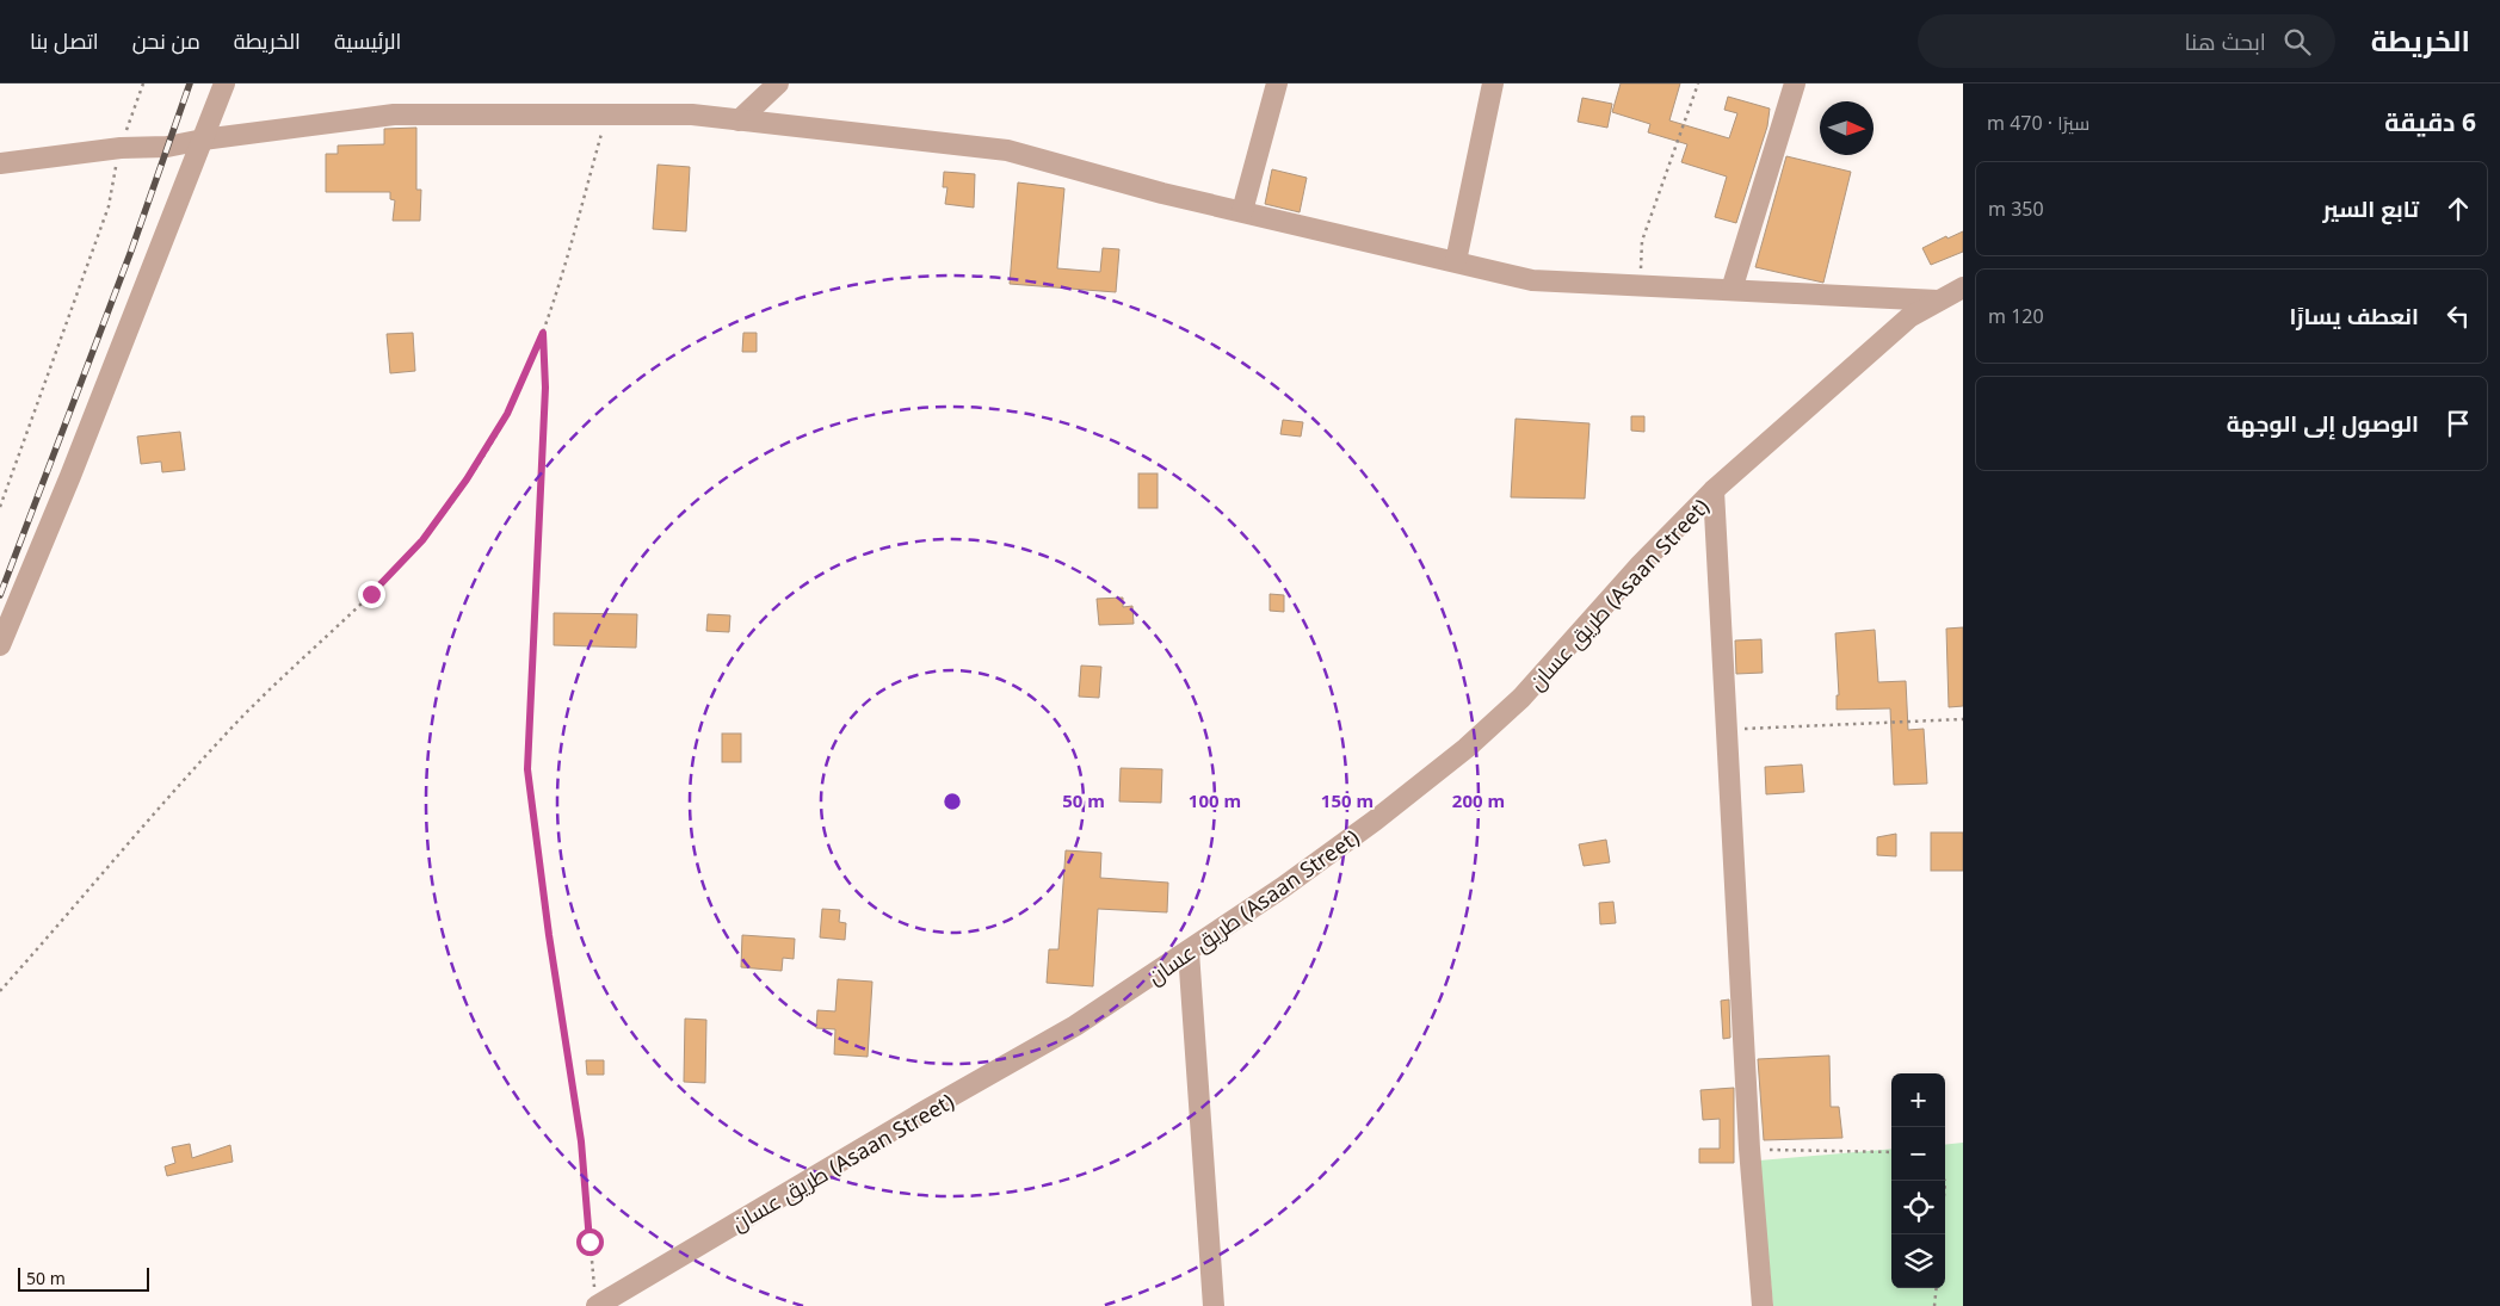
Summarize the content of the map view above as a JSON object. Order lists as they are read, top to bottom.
{
  "streets": {
    "street": ["طريق عسان (Asaan Street)"]
  },
  "scale_bar": "50 m",
  "north": "right",
  "page": {
    "header": "الخريطة",
    "search": "ابحث هنا",
    "nav": [
      "الرئيسية",
      "الخريطة",
      "من نحن",
      "اتصل بنا"
    ],
    "heading": ["6 دقيقة", "سيرًا · 470 m"],
    "list": [
      ["تابع السير", "350 m"],
      ["انعطف يسارًا", "120 m"],
      "الوصول إلى الوجهة"
    ],
    "map_buttons": ["+", "−"],
    "scale": "50 m"
  },
  "rings": [
    "50 m",
    "100 m",
    "150 m",
    "200 m"
  ]
}
